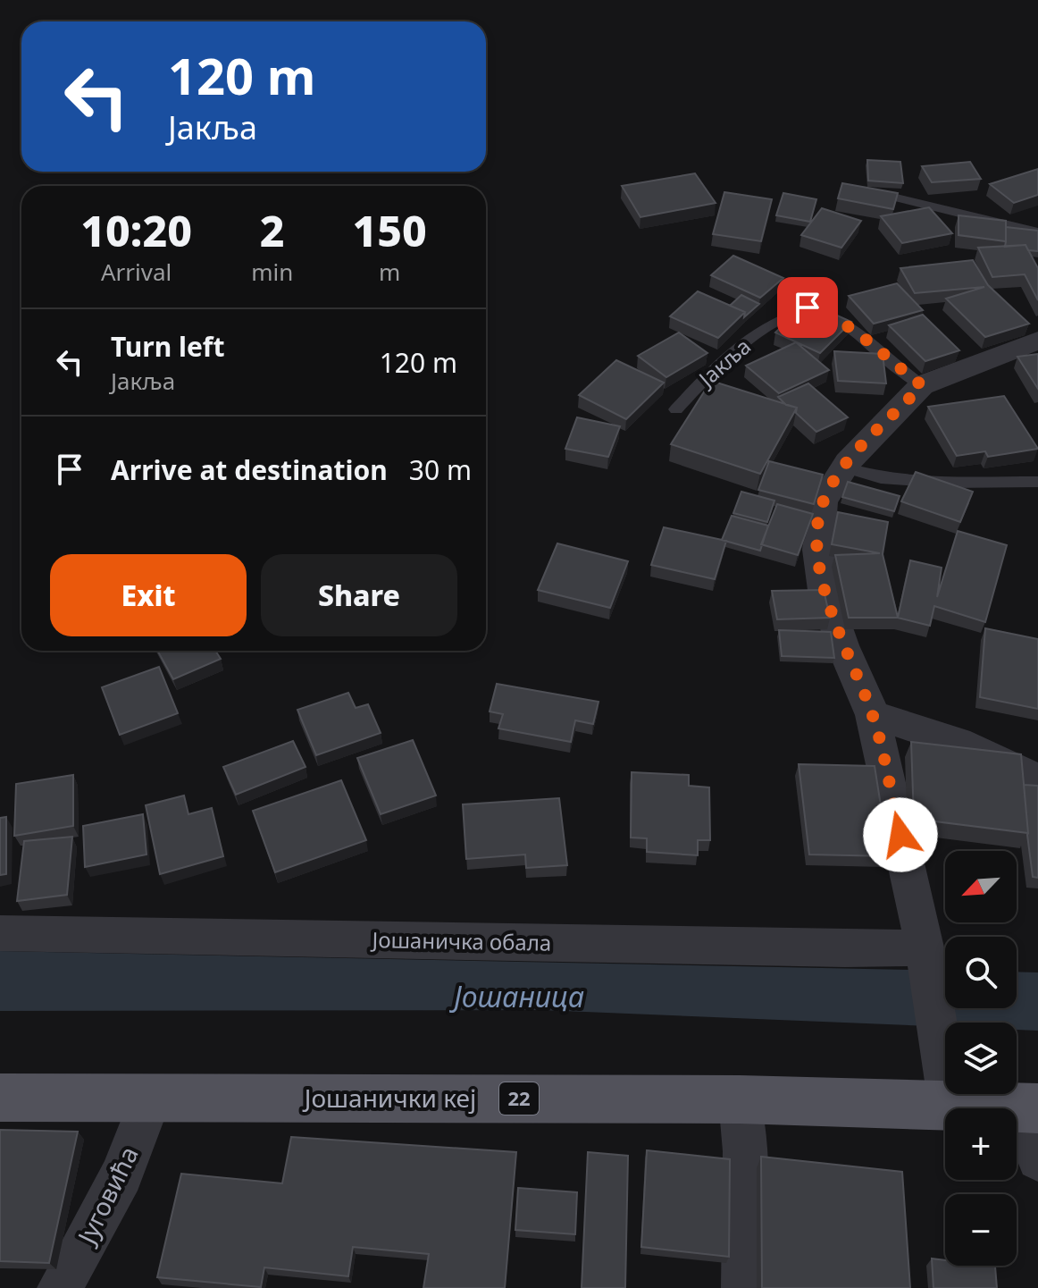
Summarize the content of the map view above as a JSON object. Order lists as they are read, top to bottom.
{
  "streets": {
    "main road": ["Јошанички кеј", "22"],
    "street": ["Јошаничка обала", "Југовића"],
    "lane": ["Јакља"]
  },
  "crossings": [
    ["Јошанички кеј", "Југовића"]
  ],
  "water": ["Јошаница"],
  "north": "bottom left",
  "page": {
    "turn": ["120 m", "Јакља"],
    "eta": [
      "10:20",
      "Arrival",
      "2",
      "min",
      "150",
      "m"
    ],
    "list": [
      {
        "name": "Turn left",
        "note": "Јакља",
        "value": "120 m"
      },
      {
        "name": "Arrive at destination",
        "value": "30 m"
      }
    ],
    "buttons": ["Exit", "Share"],
    "map_buttons": ["+", "−"]
  }
}
